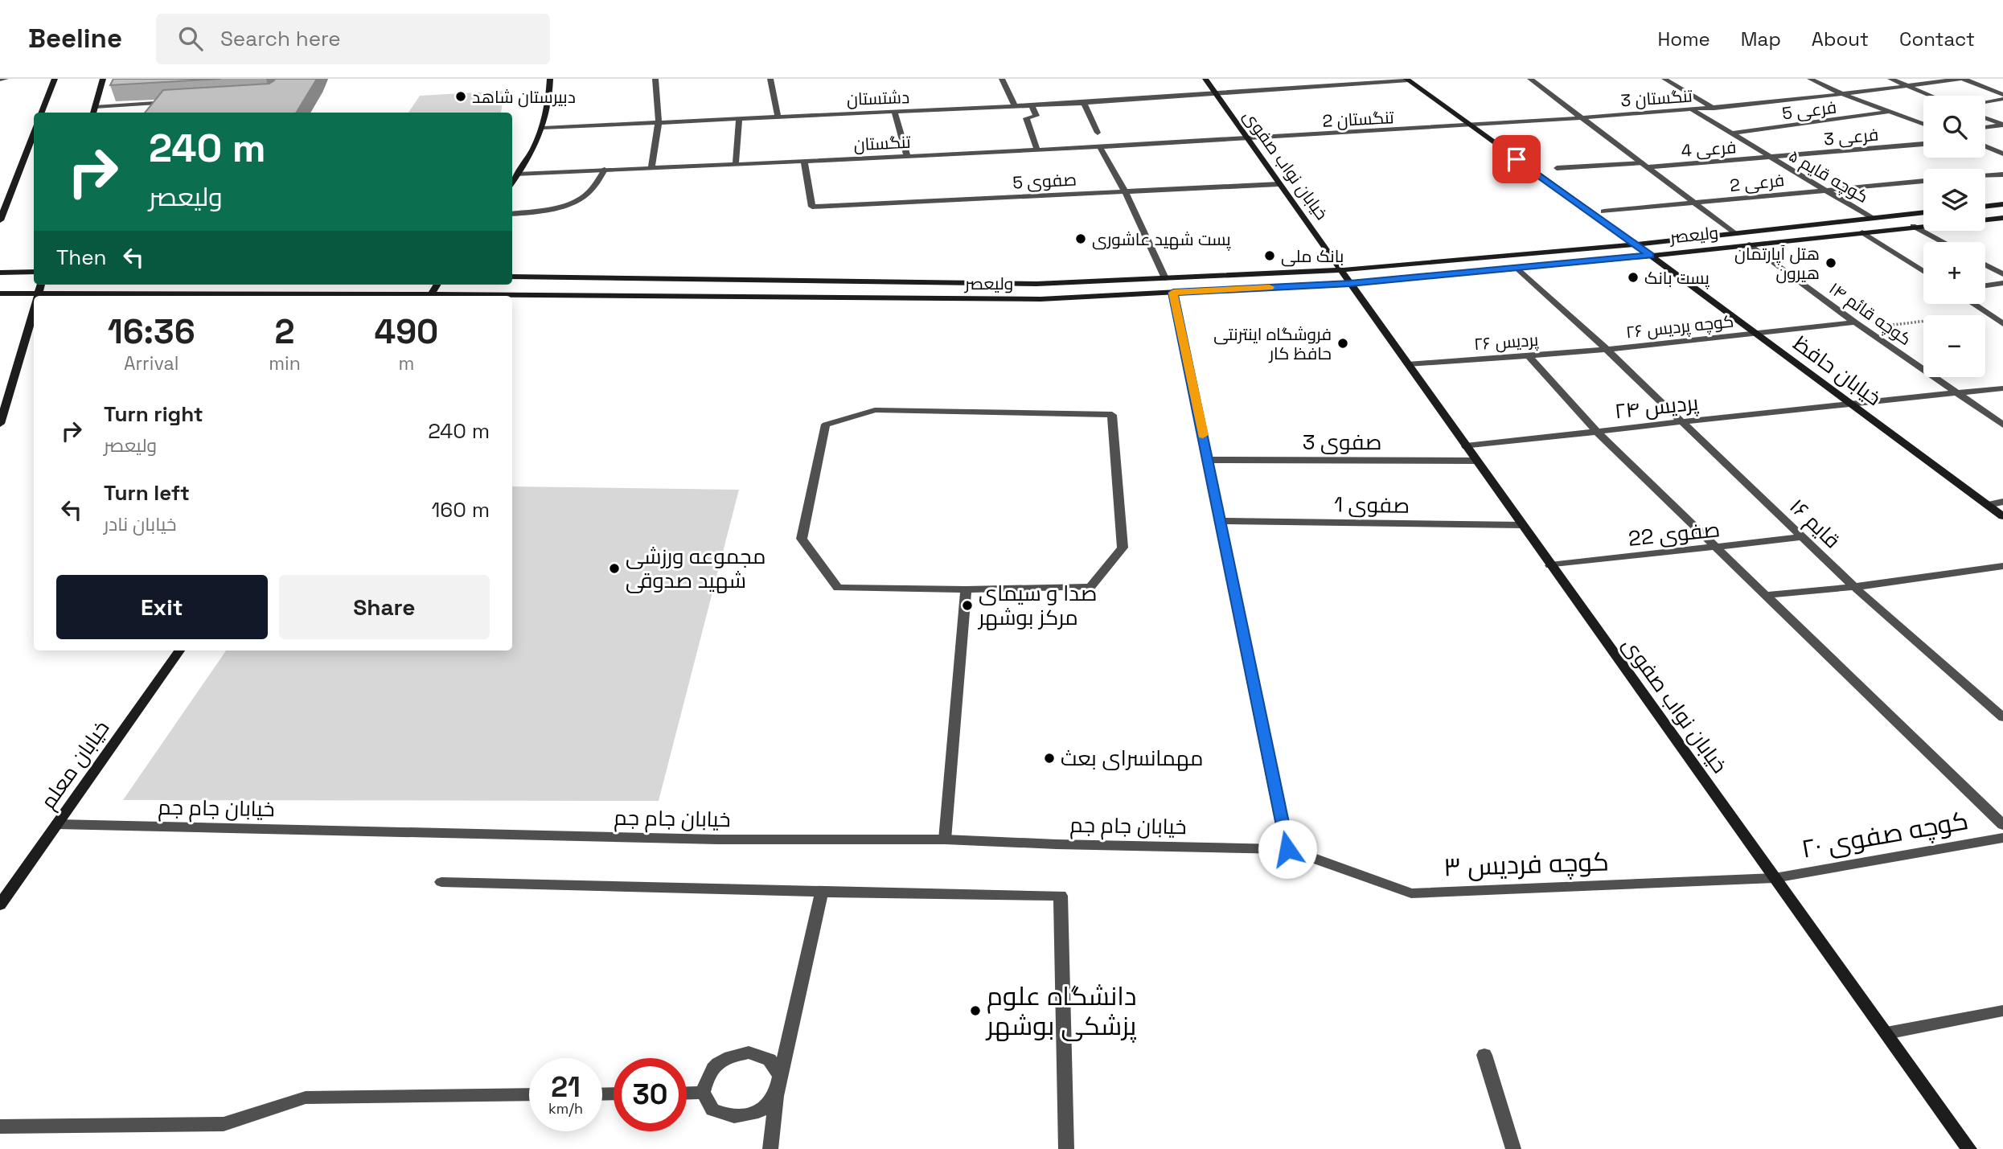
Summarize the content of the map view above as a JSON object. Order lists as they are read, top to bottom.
{
  "streets": {
    "street": [
      "دشتستان",
      "تنگستان 3",
      "فرعی 5",
      "تنگستان 2",
      "فرعی 3",
      "تنگستان",
      "فرعی 4",
      "خیابان نواب صفوی",
      "کوچه قایم ۵",
      "صفوی 5",
      "فرعی 2",
      "ولیعصر",
      "کوچه قائم ۱۴",
      "کوچه پردیس ۲۶",
      "پردیس ۲۶",
      "خیابان حافظ",
      "پردیس ۲۴",
      "صفوی 3",
      "صفوی 1",
      "قایم ۱۶",
      "صفوی 22",
      "خیابان معلم",
      "خیابان جام جم",
      "کوچه صفوی ۲۰",
      "کوچه فردیس ۳"
    ]
  },
  "crossings": [
    ["دشتستان", "خیابان نواب صفوی"],
    ["دشتستان", "خیابان حافظ"],
    ["تنگستان 3", "تنگستان 2"],
    ["تنگستان 3", "کوچه قایم ۵"],
    ["تنگستان 3", "خیابان حافظ"],
    ["فرعی 5", "کوچه قایم ۵"],
    ["تنگستان 2", "تنگستان"],
    ["تنگستان 2", "خیابان نواب صفوی"],
    ["تنگستان 2", "خیابان حافظ"],
    ["فرعی 3", "فرعی 4"],
    ["فرعی 3", "کوچه قایم ۵"],
    ["تنگستان", "خیابان نواب صفوی"],
    ["تنگستان", "صفوی 5"],
    ["فرعی 4", "کوچه قایم ۵"],
    ["خیابان نواب صفوی", "صفوی 5"],
    ["خیابان نواب صفوی", "ولیعصر"],
    ["خیابان نواب صفوی", "پردیس ۲۶"],
    ["خیابان نواب صفوی", "پردیس ۲۴"],
    ["خیابان نواب صفوی", "صفوی 3"],
    ["خیابان نواب صفوی", "صفوی 1"],
    ["خیابان نواب صفوی", "صفوی 22"],
    ["خیابان نواب صفوی", "کوچه صفوی ۲۰"],
    ["خیابان نواب صفوی", "کوچه فردیس ۳"],
    ["کوچه قایم ۵", "فرعی 2"],
    ["کوچه قایم ۵", "ولیعصر"],
    ["ولیعصر", "کوچه قائم ۱۴"],
    ["ولیعصر", "خیابان حافظ"],
    ["ولیعصر", "قایم ۱۶"],
    ["کوچه قائم ۱۴", "کوچه پردیس ۲۶"],
    ["کوچه قائم ۱۴", "پردیس ۲۴"],
    ["کوچه پردیس ۲۶", "پردیس ۲۶"],
    ["کوچه پردیس ۲۶", "خیابان حافظ"],
    ["کوچه پردیس ۲۶", "قایم ۱۶"],
    ["پردیس ۲۶", "قایم ۱۶"],
    ["خیابان حافظ", "پردیس ۲۴"],
    ["پردیس ۲۴", "قایم ۱۶"],
    ["قایم ۱۶", "صفوی 22"],
    ["خیابان معلم", "خیابان جام جم"],
    ["خیابان جام جم", "کوچه فردیس ۳"],
    ["کوچه صفوی ۲۰", "کوچه فردیس ۳"]
  ],
  "places": [
    "دبیرستان شاهد",
    "پست شهید عاشوری",
    "بانک ملی",
    "هتل آپارتمان هیرون",
    "پست بانک",
    "فروشگاه اینترنتی حافظ کار",
    "مجموعه ورزشی شهید صدوقی",
    "صدا و سیمای مرکز بوشهر",
    "مهمانسرای بعث",
    "دانشگاه علوم پزشکی بوشهر"
  ],
  "page": {
    "header": "Beeline",
    "search": "Search here",
    "nav": [
      "Home",
      "Map",
      "About",
      "Contact"
    ],
    "map_buttons": ["+", "−"],
    "turn": ["240 m", "ولیعصر"],
    "then": "Then",
    "eta": [
      "16:36",
      "Arrival",
      "2",
      "min",
      "490",
      "m"
    ],
    "list": [
      {
        "name": "Turn right",
        "note": "ولیعصر",
        "value": "240 m"
      },
      {
        "name": "Turn left",
        "note": "خیابان نادر",
        "value": "160 m"
      }
    ],
    "buttons": ["Exit", "Share"],
    "speed": "21 km/h",
    "limit": "30"
  }
}
